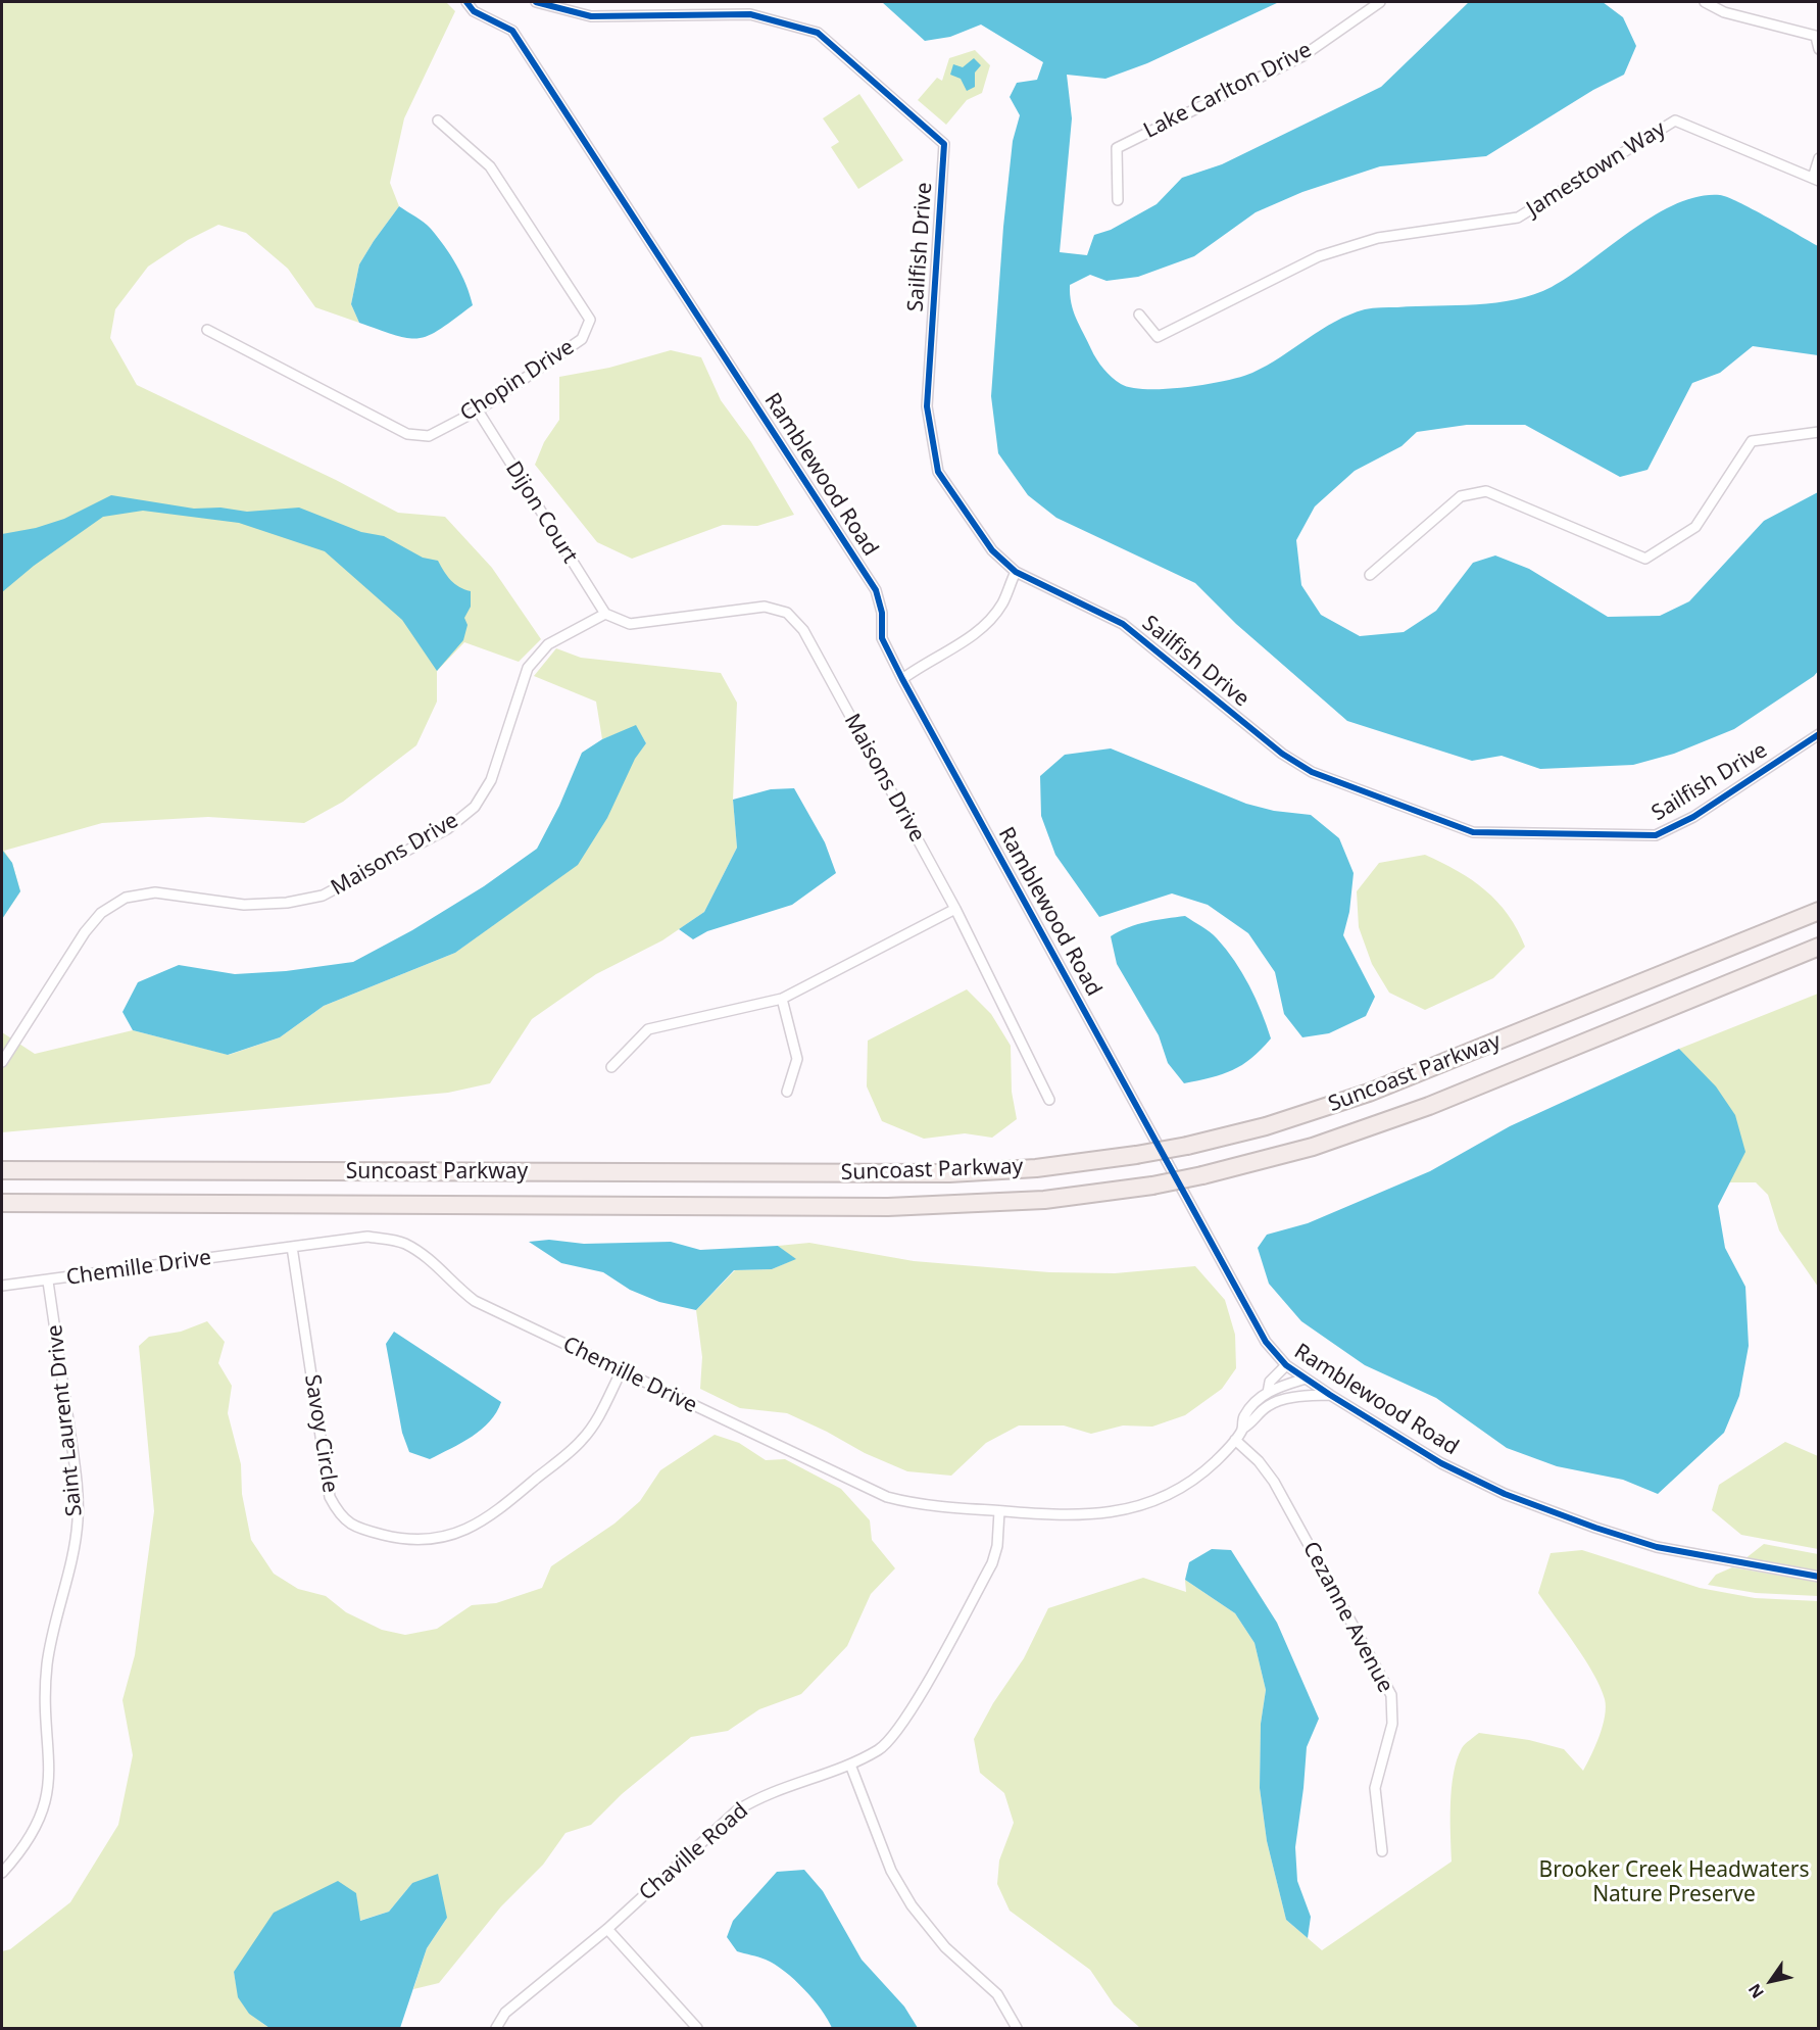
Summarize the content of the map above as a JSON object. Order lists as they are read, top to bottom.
{
  "streets": {
    "highway": ["Suncoast Parkway"],
    "street": [
      "Lake Carlton Drive",
      "Jamestown Way",
      "Sailfish Drive",
      "Chopin Drive",
      "Ramblewood Road",
      "Dijon Court",
      "Maisons Drive",
      "Chemille Drive",
      "Saint Laurent Drive",
      "Savoy Circle",
      "Cezanne Avenue",
      "Chaville Road"
    ]
  },
  "crossings": [
    ["Chopin Drive", "Dijon Court"],
    ["Ramblewood Road", "Chemille Drive"],
    ["Dijon Court", "Maisons Drive"],
    ["Chemille Drive", "Saint Laurent Drive"],
    ["Chemille Drive", "Savoy Circle"],
    ["Chemille Drive", "Cezanne Avenue"],
    ["Chemille Drive", "Chaville Road"]
  ],
  "parks": ["Brooker Creek Headwaters Nature Preserve"],
  "north": "bottom left"
}
